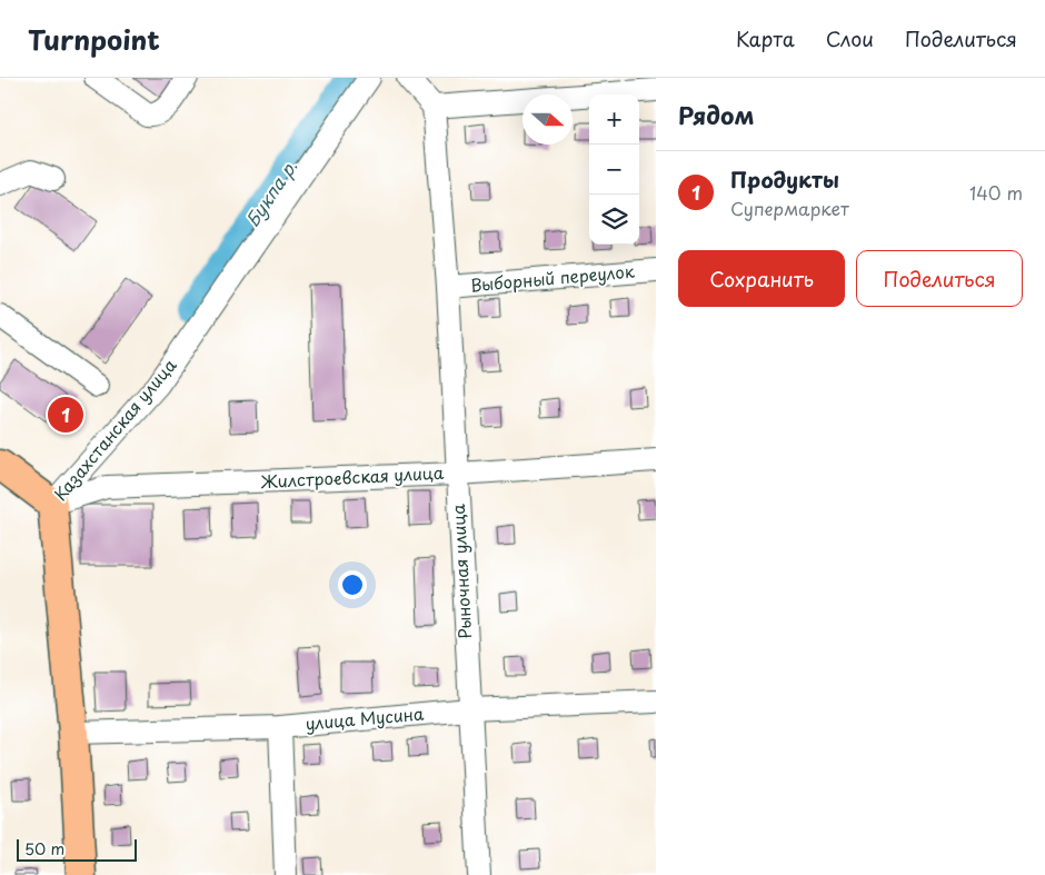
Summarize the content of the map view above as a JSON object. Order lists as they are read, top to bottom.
{
  "streets": {
    "main road": ["Казахстанская улица"],
    "street": [
      "Выборный переулок",
      "Жилстроевская улица",
      "Рыночная улица",
      "улица Мусина"
    ]
  },
  "crossings": [
    ["Выборный переулок", "Рыночная улица"],
    ["Казахстанская улица", "Жилстроевская улица"],
    ["Казахстанская улица", "улица Мусина"],
    ["Жилстроевская улица", "Рыночная улица"],
    ["Рыночная улица", "улица Мусина"]
  ],
  "water": ["Букпа р."],
  "scale_bar": "50 m",
  "north": "right",
  "page": {
    "header": "Turnpoint",
    "nav": ["Карта", "Слои", "Поделиться"],
    "heading": "Рядом",
    "map_buttons": ["+", "−"],
    "list": [
      {
        "mark": "1",
        "name": "Продукты",
        "note": "Супермаркет",
        "value": "140 m"
      }
    ],
    "buttons": ["Сохранить", "Поделиться"],
    "pins": "1",
    "scale": "50 m"
  }
}
